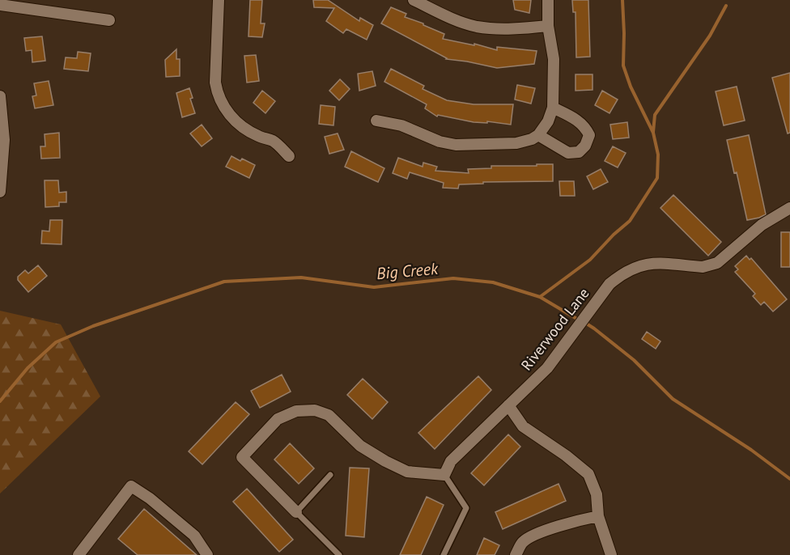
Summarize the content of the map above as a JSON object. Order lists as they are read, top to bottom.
{
  "streets": {
    "street": ["Riverwood Lane"]
  },
  "water": ["Big Creek"]
}
